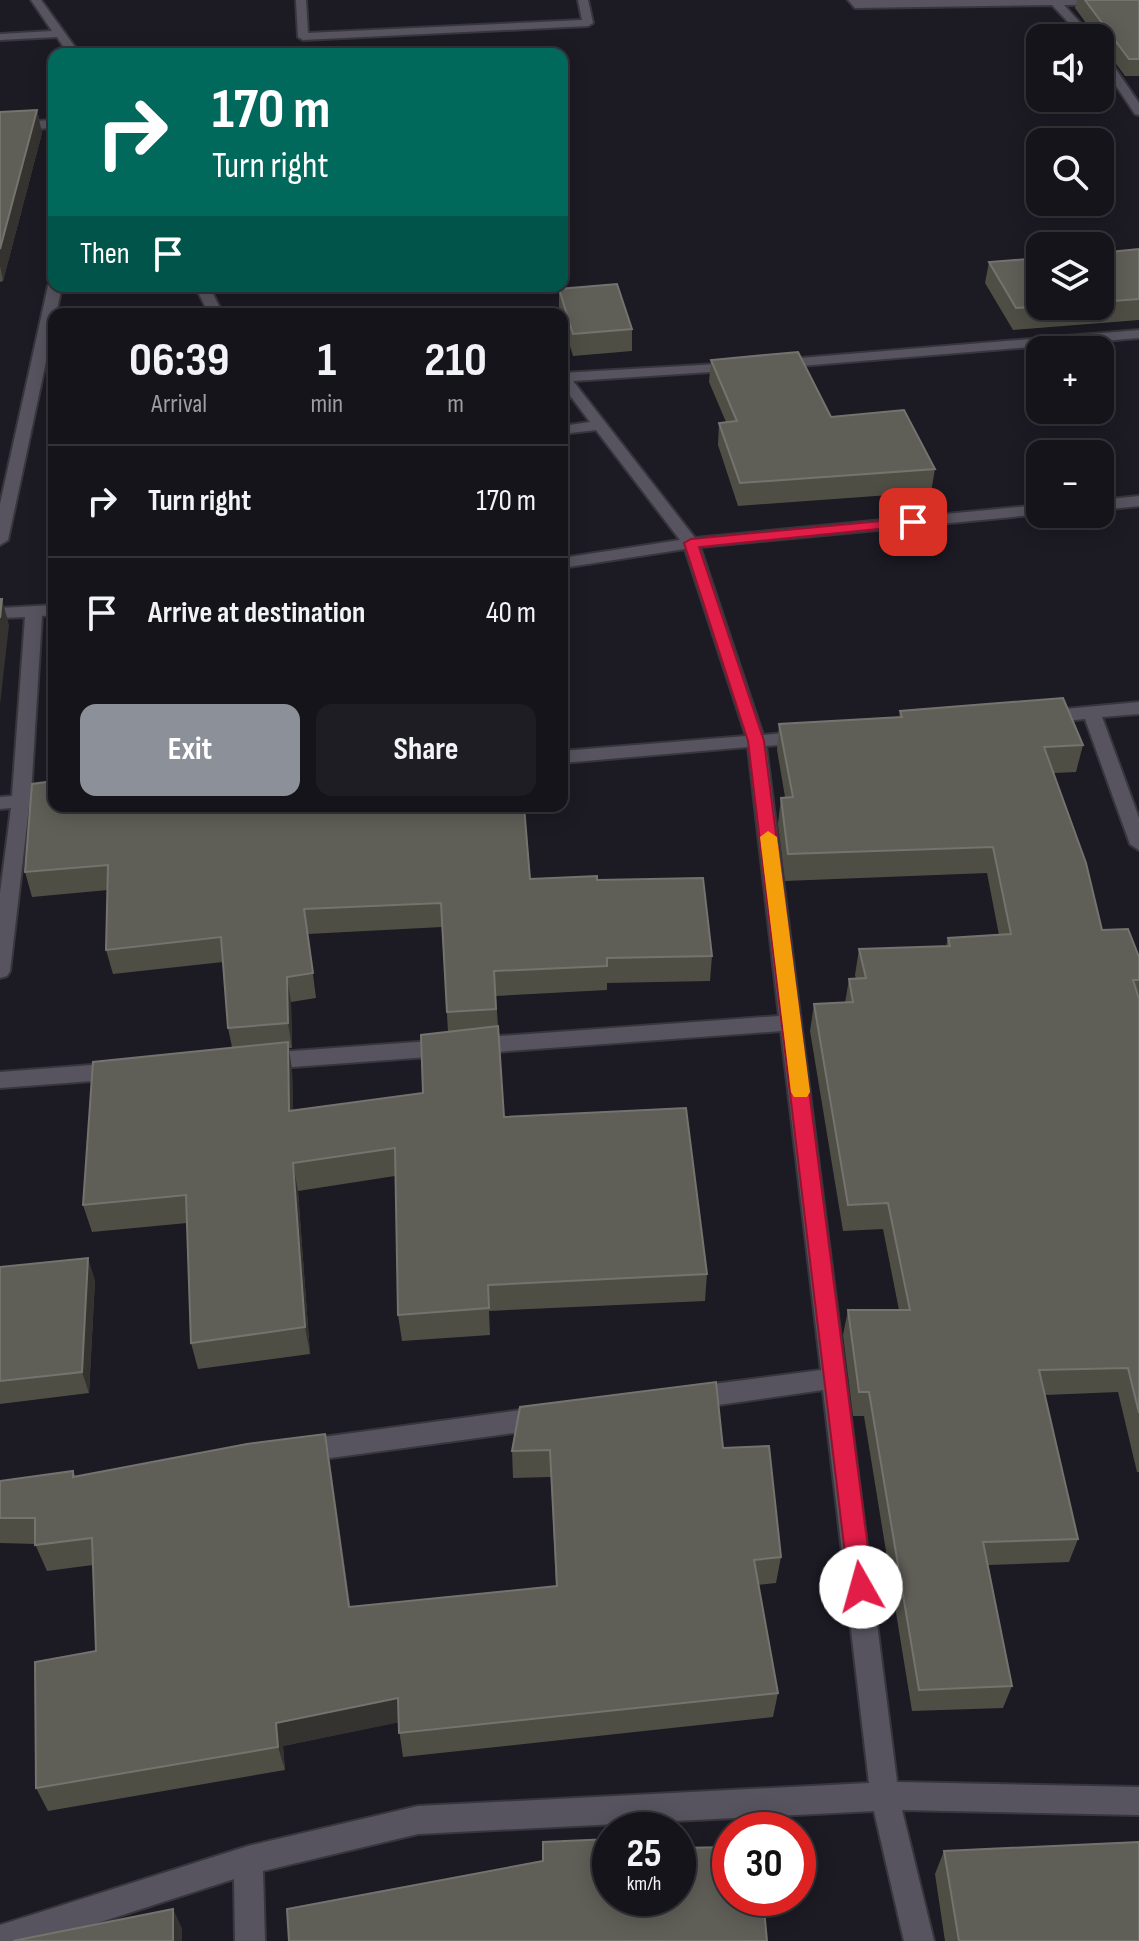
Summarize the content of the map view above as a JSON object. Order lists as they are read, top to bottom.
{
  "page": {
    "map_buttons": ["+", "−"],
    "turn": ["170 m", "Turn right"],
    "then": "Then",
    "eta": [
      "06:39",
      "Arrival",
      "1",
      "min",
      "210",
      "m"
    ],
    "list": [
      {
        "name": "Turn right",
        "value": "170 m"
      },
      {
        "name": "Arrive at destination",
        "value": "40 m"
      }
    ],
    "buttons": ["Exit", "Share"],
    "speed": "25 km/h",
    "limit": "30"
  }
}
